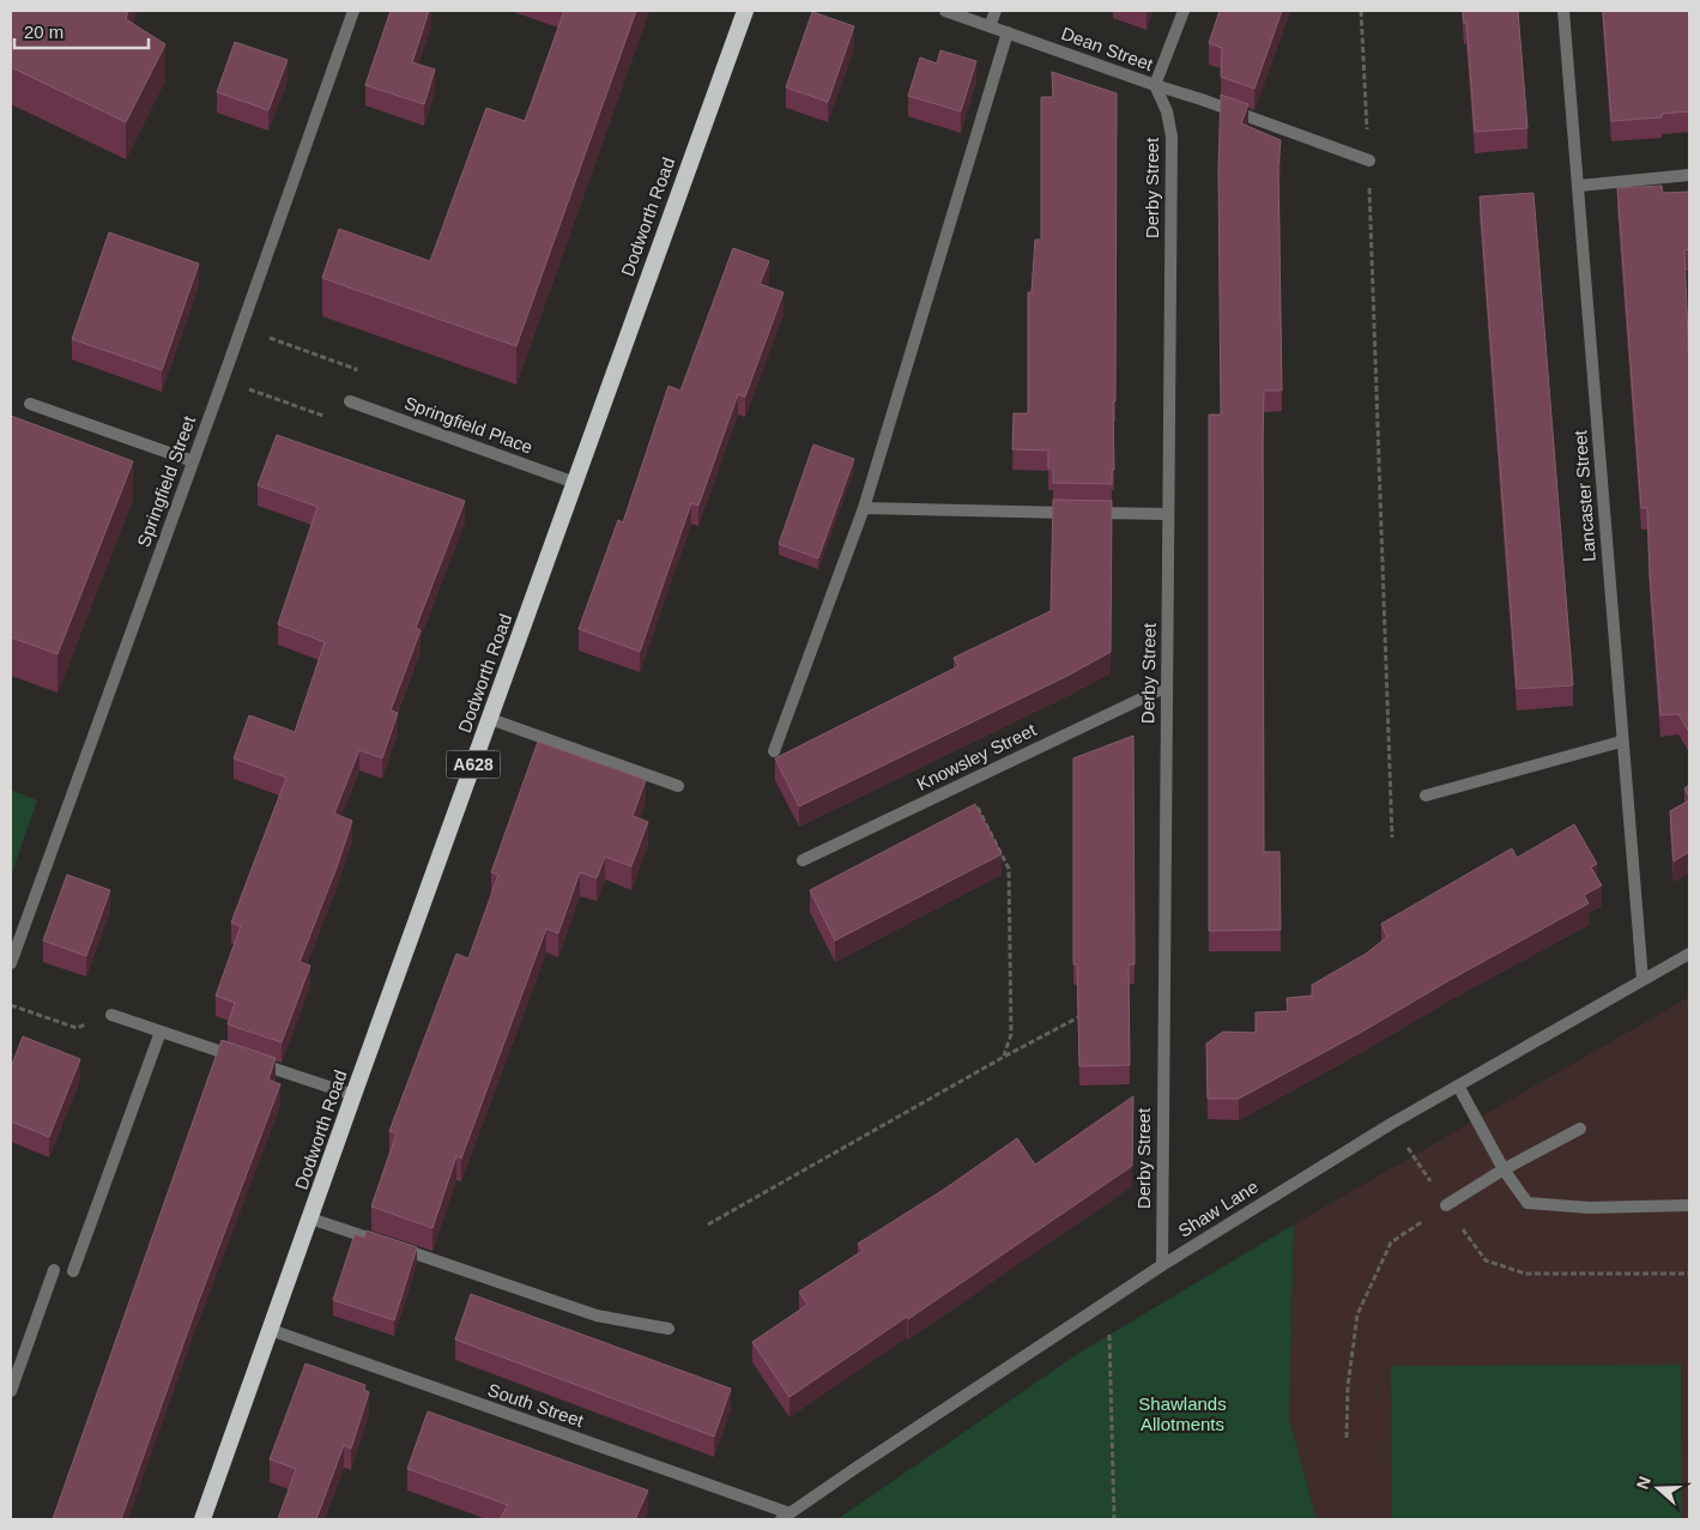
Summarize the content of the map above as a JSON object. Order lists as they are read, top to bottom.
{
  "streets": {
    "highway": ["Dodworth Road", "A628"],
    "street": [
      "Dean Street",
      "Derby Street",
      "Springfield Place",
      "Springfield Street",
      "Lancaster Street",
      "Knowsley Street",
      "Shaw Lane",
      "South Street"
    ]
  },
  "crossings": [
    ["Dean Street", "Derby Street"],
    ["Derby Street", "Knowsley Street"],
    ["Derby Street", "Shaw Lane"],
    ["Dodworth Road", "Springfield Place"],
    ["Dodworth Road", "South Street"],
    ["Lancaster Street", "Shaw Lane"],
    ["Shaw Lane", "South Street"]
  ],
  "parks": ["Shawlands Allotments"],
  "scale_bar": "20 m",
  "north": "left"
}
